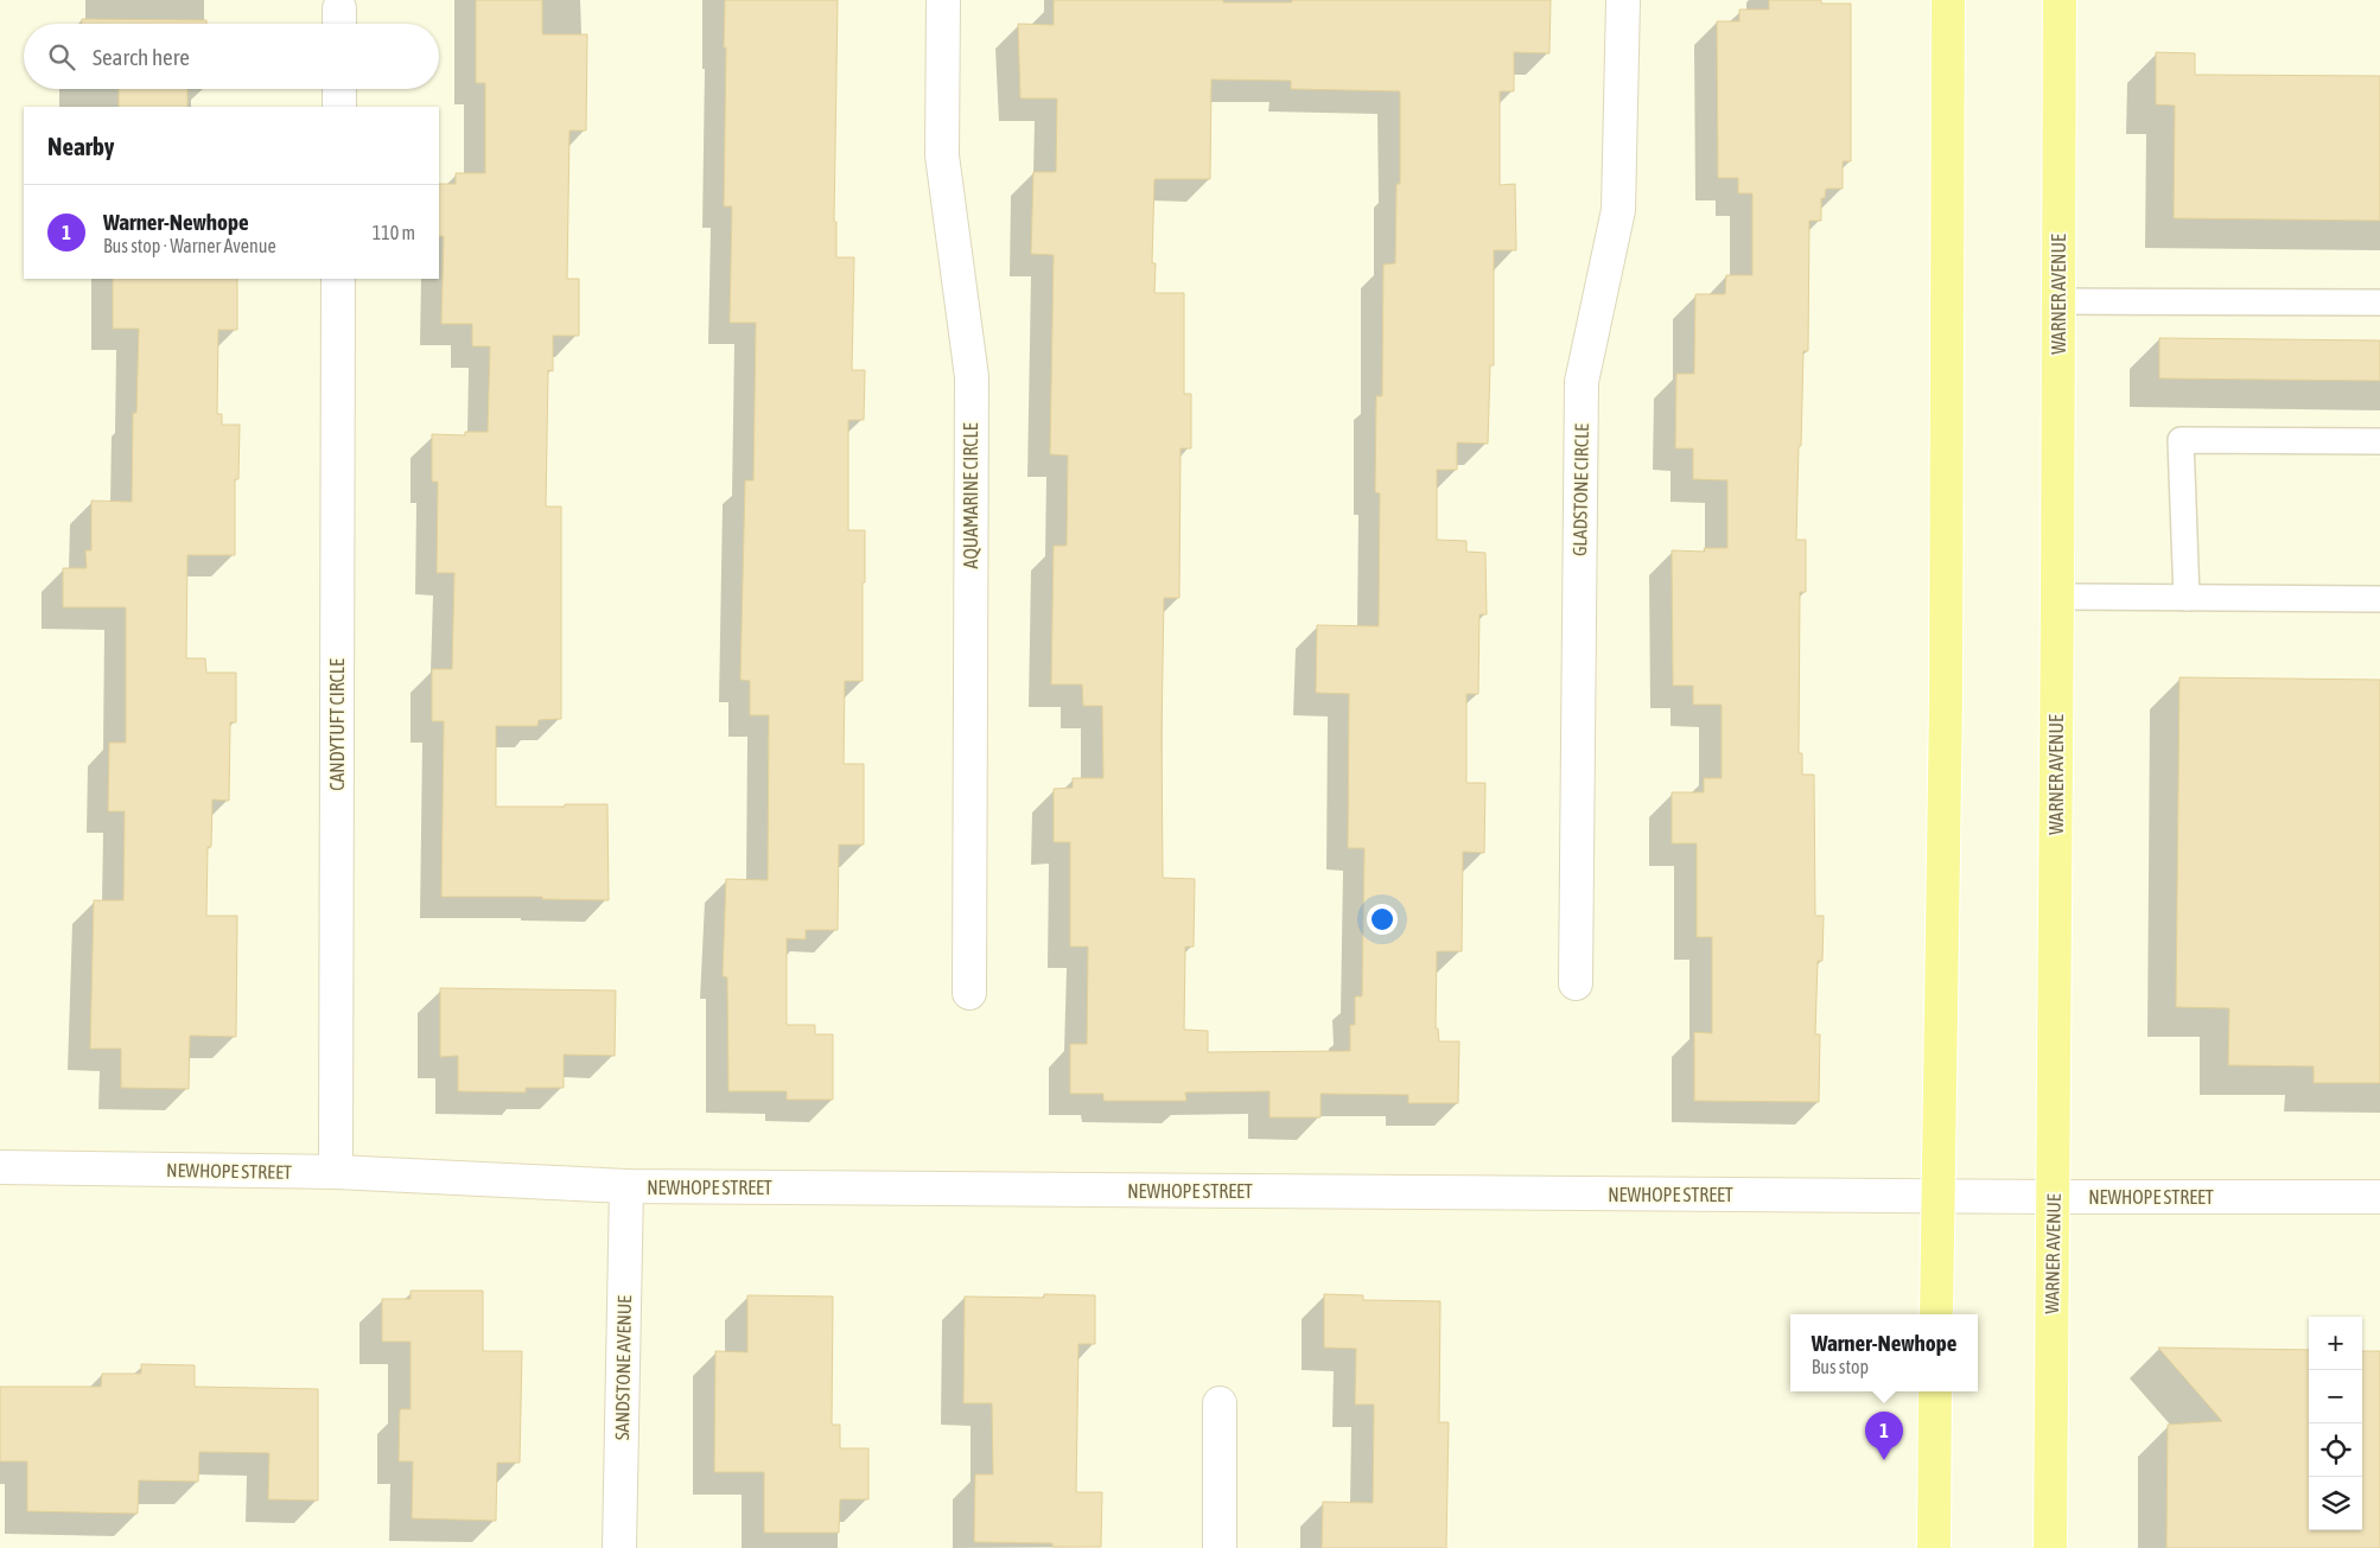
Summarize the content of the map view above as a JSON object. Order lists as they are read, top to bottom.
{
  "streets": {
    "main road": ["WARNER AVENUE"],
    "street": [
      "GLADSTONE CIRCLE",
      "AQUAMARINE CIRCLE",
      "CANDYTUFT CIRCLE",
      "NEWHOPE STREET",
      "SANDSTONE AVENUE"
    ]
  },
  "crossings": [
    ["WARNER AVENUE", "NEWHOPE STREET"],
    ["CANDYTUFT CIRCLE", "NEWHOPE STREET"],
    ["NEWHOPE STREET", "SANDSTONE AVENUE"]
  ],
  "page": {
    "search": "Search here",
    "heading": "Nearby",
    "list": [
      {
        "mark": "1",
        "name": "Warner-Newhope",
        "note": "Bus stop · Warner Avenue",
        "value": "110 m"
      }
    ],
    "popup": ["Warner-Newhope", "Bus stop"],
    "map_buttons": ["+", "−"],
    "pins": "1"
  }
}
